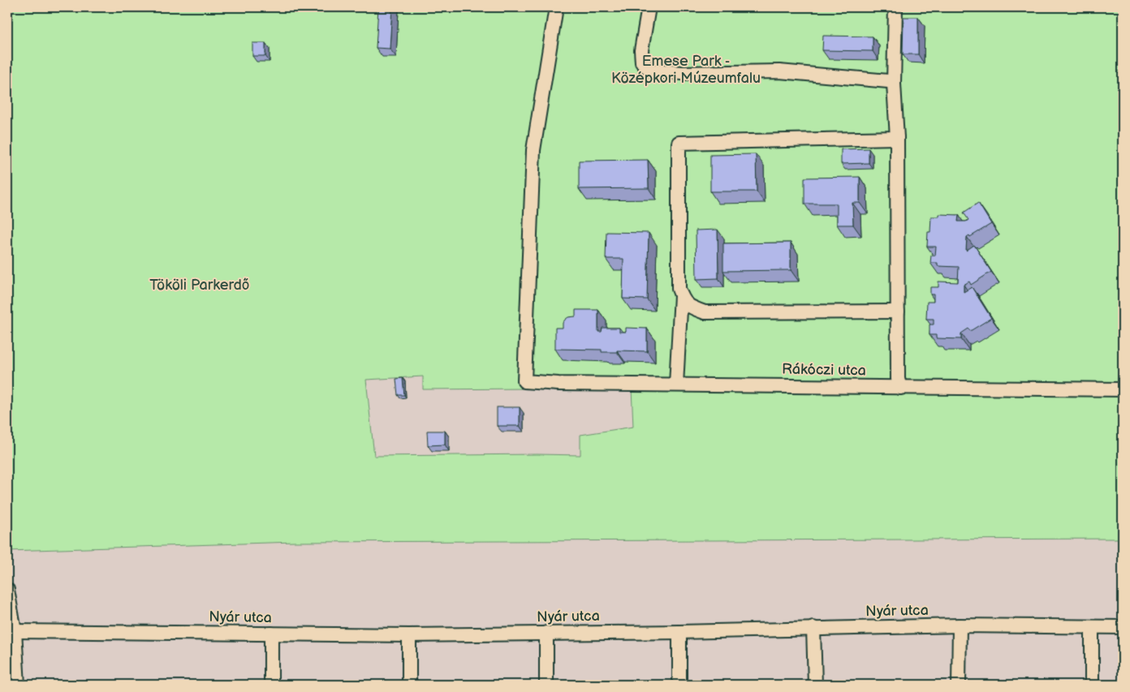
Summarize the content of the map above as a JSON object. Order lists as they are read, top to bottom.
{
  "streets": {
    "street": ["Rákóczi utca", "Nyár utca"]
  },
  "parks": ["Emese Park - Középkori Múzeumfalu", "Tököli Parkerdő"]
}
